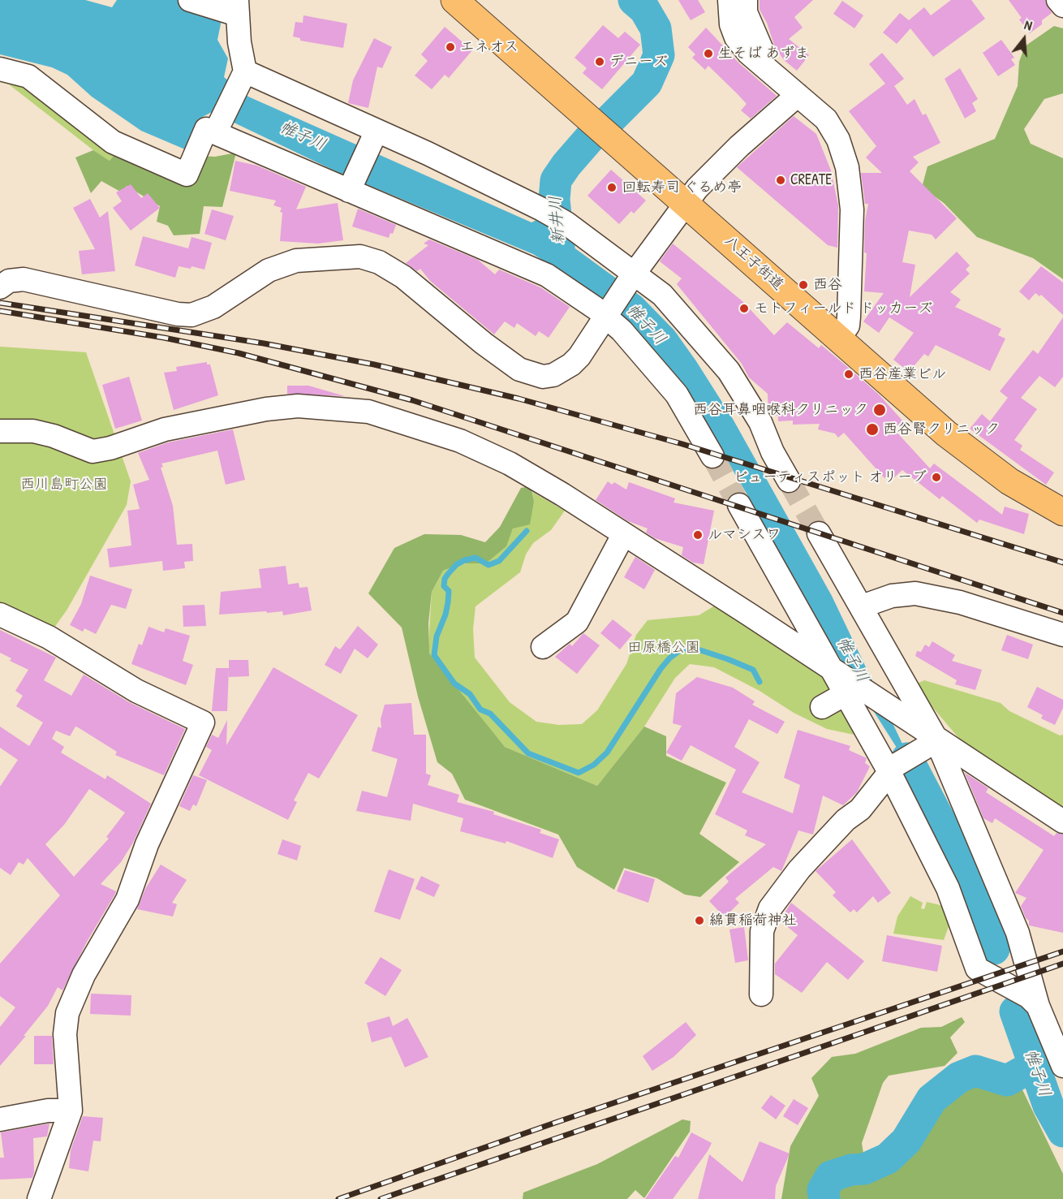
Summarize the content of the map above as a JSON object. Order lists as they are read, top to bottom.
{
  "streets": {
    "highway": ["八王子街道"]
  },
  "water": ["帷子川", "新井川"],
  "parks": ["西川島町公園", "田原橋公園"],
  "places": [
    "エネオス",
    "生そば あずま",
    "デニーズ",
    "CREATE",
    "回転寿司 ぐるめ亭",
    "西谷",
    "モトフィールド ドッカーズ",
    "西谷産業ビル",
    "西谷耳鼻咽喉科クリニック",
    "西谷腎クリニック",
    "ビューティスポット オリーブ",
    "ルマシスワ",
    "綿貫稲荷神社"
  ],
  "north": "top"
}
